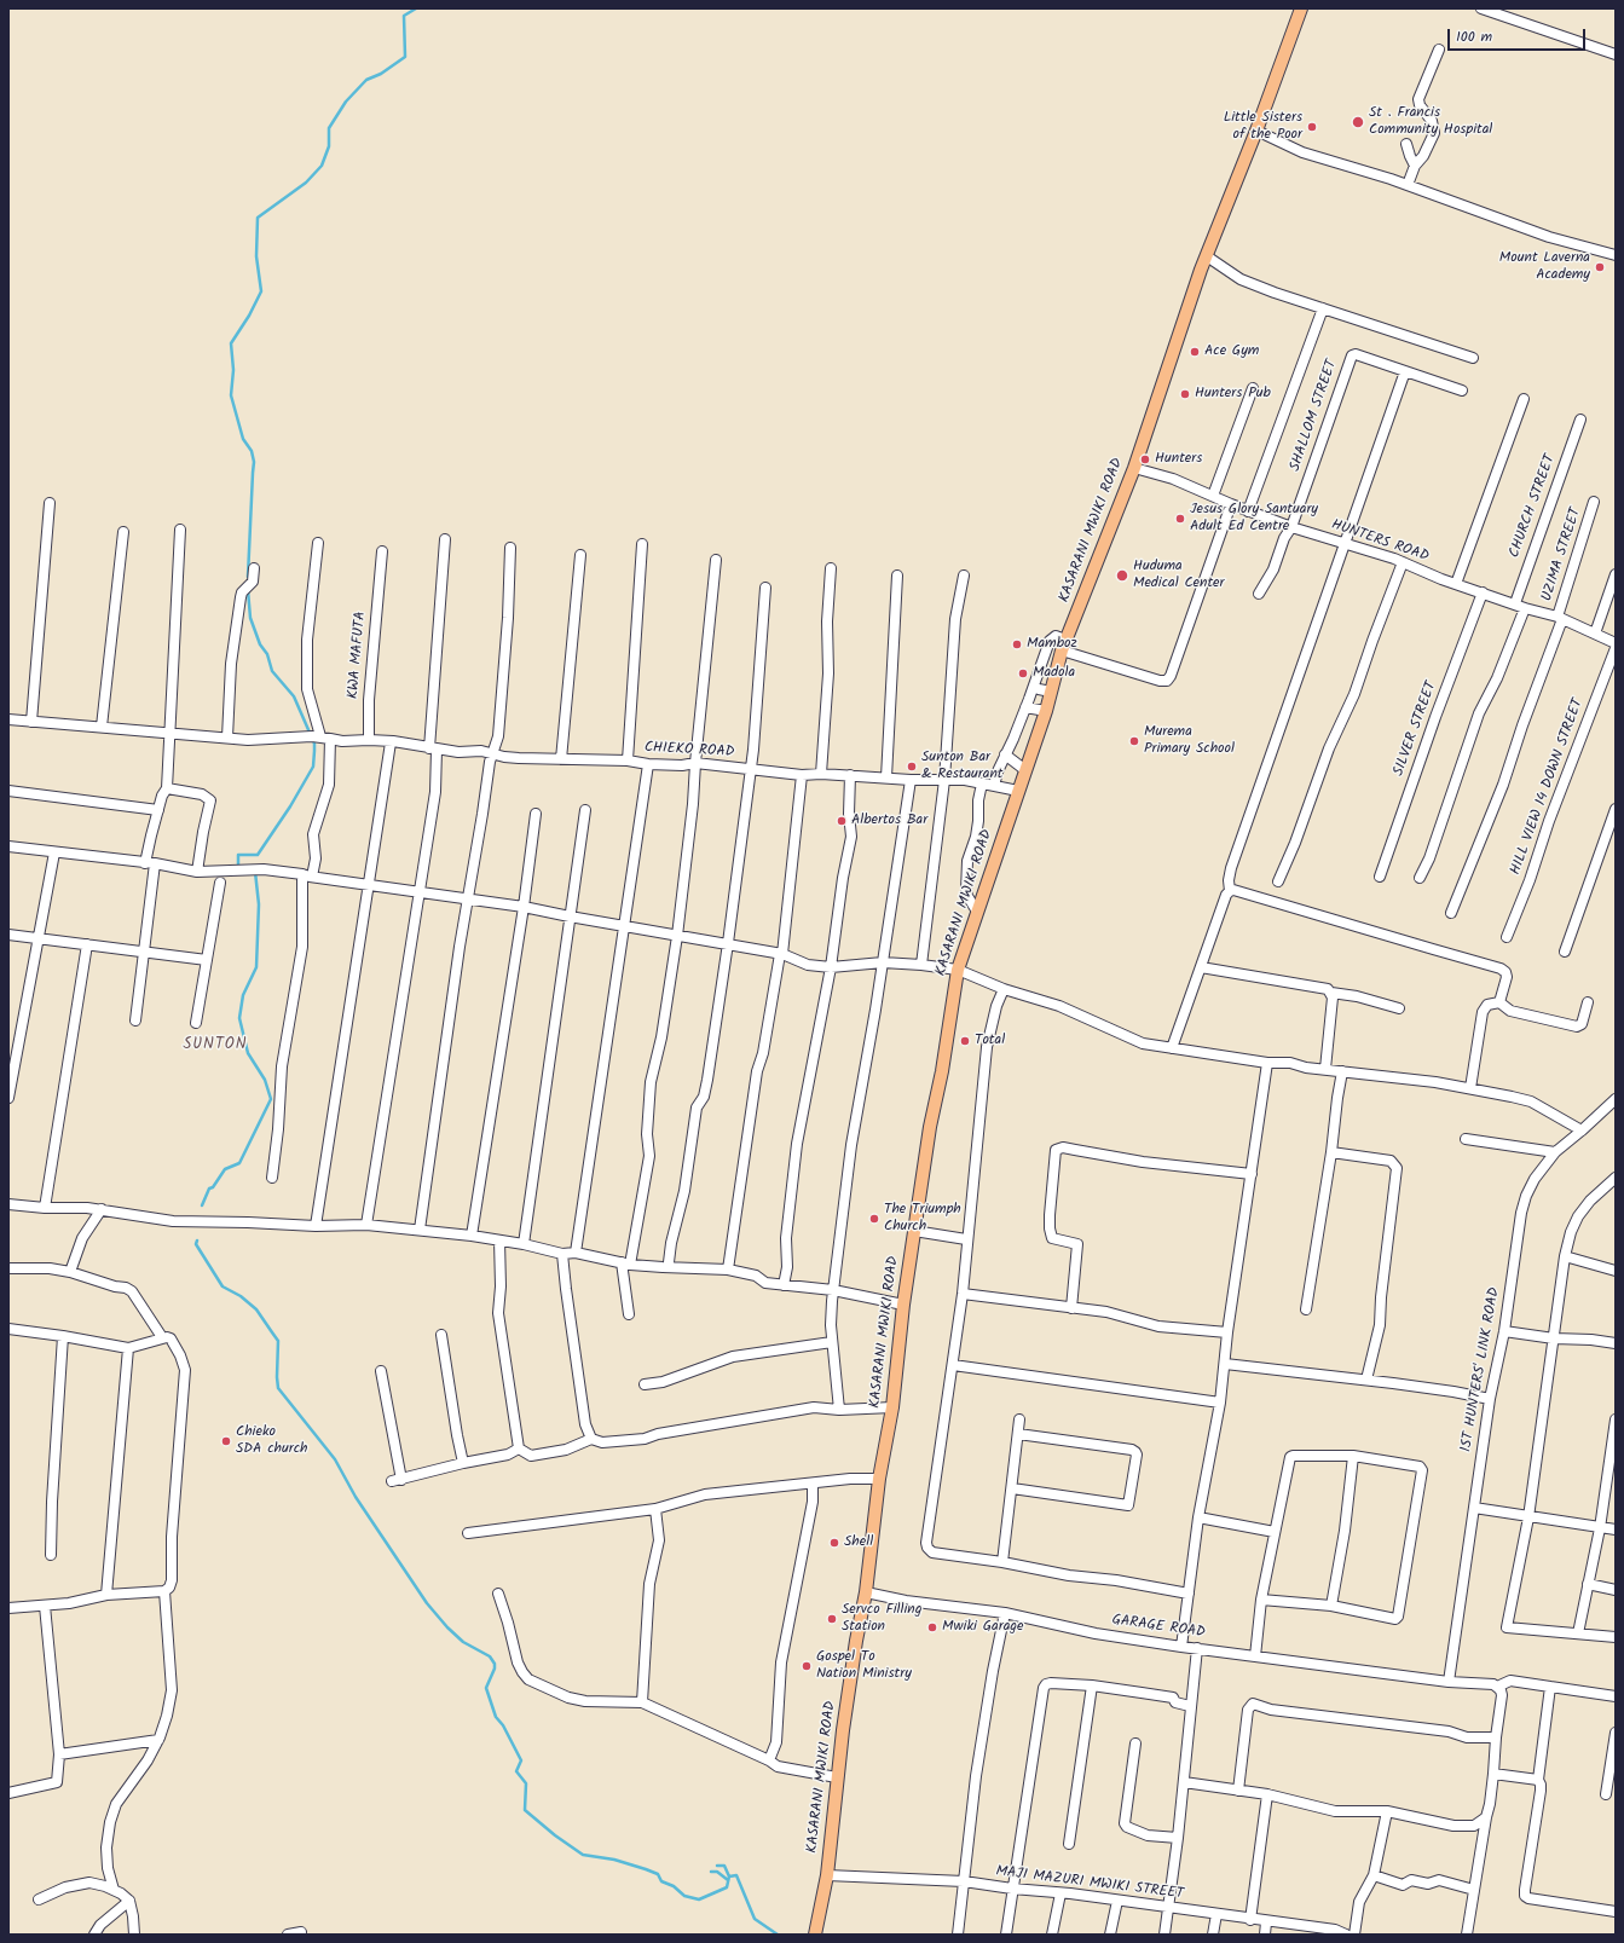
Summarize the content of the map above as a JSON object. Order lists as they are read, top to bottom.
{
  "streets": {
    "main road": ["KASARANI MWIKI ROAD"],
    "street": [
      "SHALLOM STREET",
      "CHURCH STREET",
      "HUNTERS ROAD",
      "UZIMA STREET",
      "KWA MAFUTA",
      "SILVER STREET",
      "CHIEKO ROAD",
      "HILL VIEW 14 DOWN STREET",
      "1ST HUNTERS' LINK ROAD",
      "GARAGE ROAD",
      "MAJI MAZURI MWIKI STREET"
    ]
  },
  "crossings": [
    ["SHALLOM STREET", "HUNTERS ROAD"],
    ["CHURCH STREET", "HUNTERS ROAD"],
    ["KASARANI MWIKI ROAD", "HUNTERS ROAD"],
    ["KASARANI MWIKI ROAD", "CHIEKO ROAD"],
    ["KASARANI MWIKI ROAD", "GARAGE ROAD"],
    ["KASARANI MWIKI ROAD", "MAJI MAZURI MWIKI STREET"],
    ["HUNTERS ROAD", "UZIMA STREET"],
    ["HUNTERS ROAD", "SILVER STREET"],
    ["1ST HUNTERS' LINK ROAD", "GARAGE ROAD"]
  ],
  "districts": ["SUNTON"],
  "places": [
    "St . Francis Community Hospital",
    "Little Sisters of the Poor",
    "Mount Laverna Academy",
    "Ace Gym",
    "Hunters Pub",
    "Hunters",
    "Jesus Glory Santuary Adult Ed Centre",
    "Huduma Medical Center",
    "Mamboz",
    "Madola",
    "Murema Primary School",
    "Sunton Bar & Restaurant",
    "Albertos Bar",
    "Total",
    "The Triumph Church",
    "Chieko SDA church",
    "Shell",
    "Servco Filling Station",
    "Mwiki Garage",
    "Gospel To Nation Ministry"
  ],
  "scale_bar": "100 m"
}
